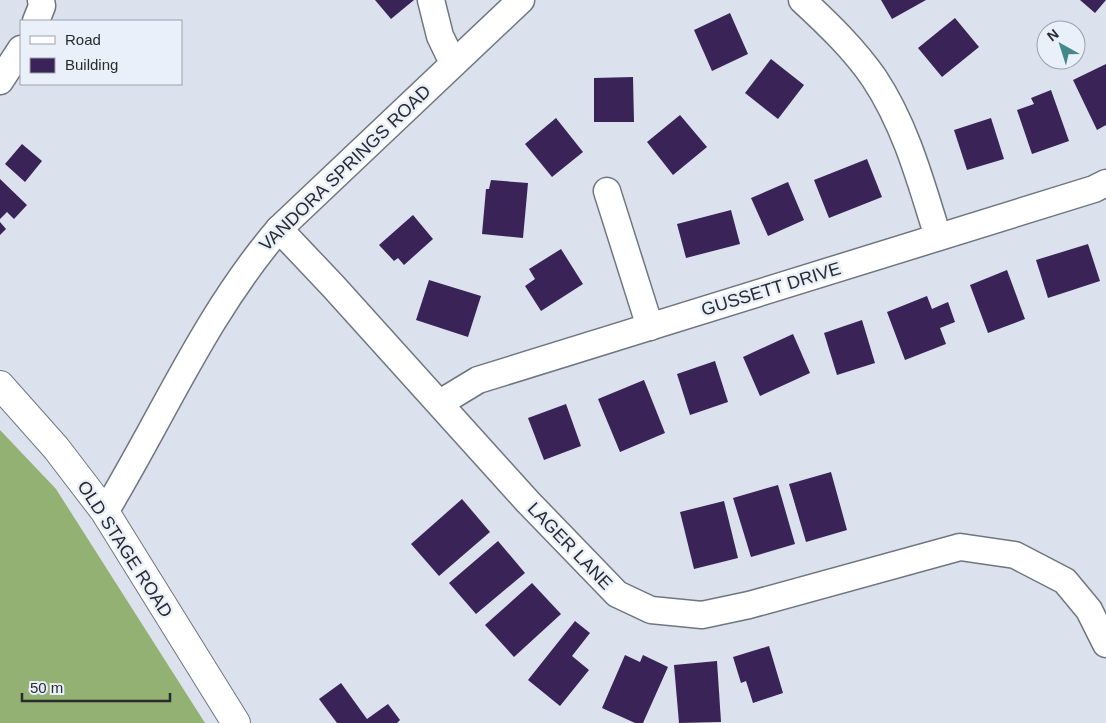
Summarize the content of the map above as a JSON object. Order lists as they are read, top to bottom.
{
  "streets": {
    "main road": ["OLD STAGE ROAD"],
    "street": ["VANDORA SPRINGS ROAD", "GUSSETT DRIVE", "LAGER LANE"]
  },
  "crossings": [
    ["VANDORA SPRINGS ROAD", "LAGER LANE"],
    ["VANDORA SPRINGS ROAD", "OLD STAGE ROAD"],
    ["GUSSETT DRIVE", "LAGER LANE"]
  ],
  "legend": ["Road", "Building"],
  "scale_bar": "50 m",
  "north": "top left"
}
